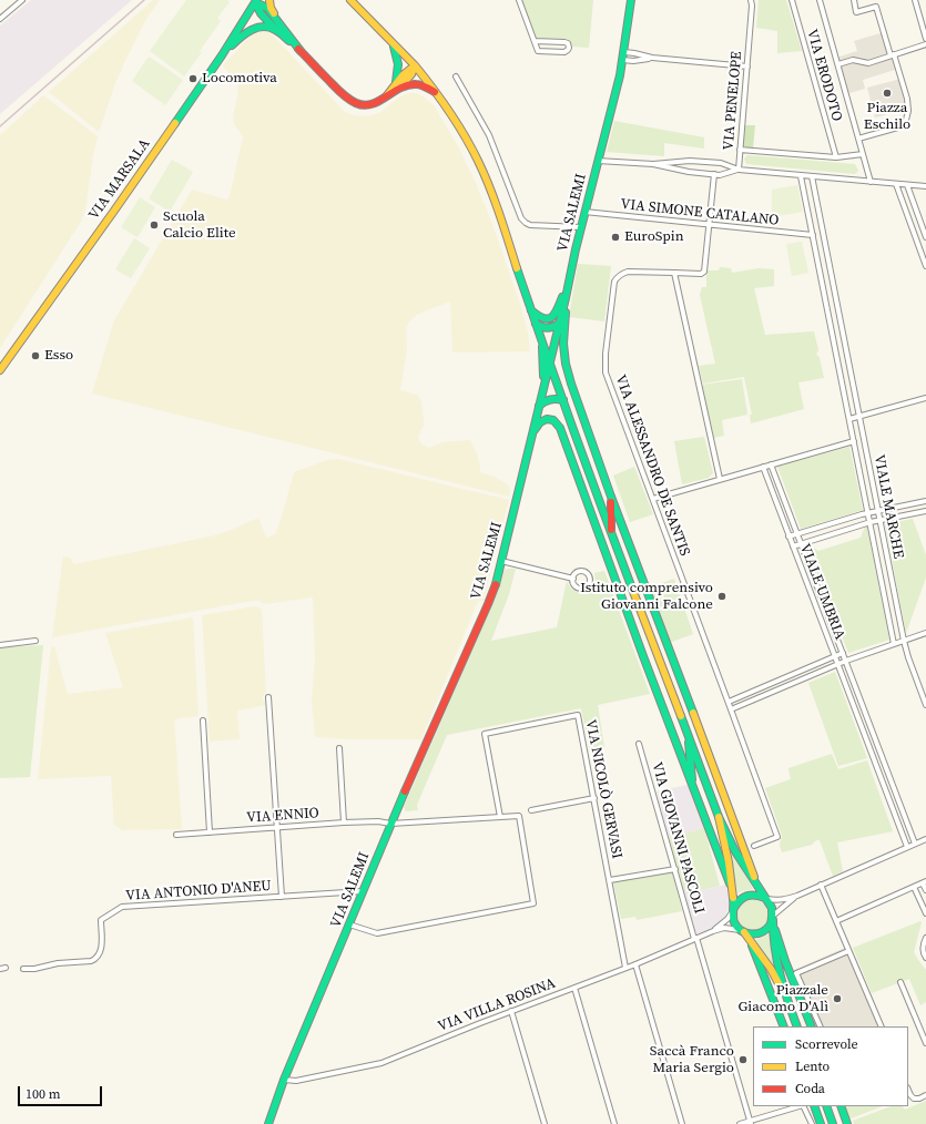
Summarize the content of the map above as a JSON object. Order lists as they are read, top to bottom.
{
  "streets": {
    "street": [
      "VIA ERODOTO",
      "VIA PENELOPE",
      "VIA MARSALA",
      "VIA SALEMI",
      "VIA SIMONE CATALANO",
      "VIA ALESSANDRO DE SANTIS",
      "VIALE MARCHE",
      "VIALE UMBRIA",
      "VIA NICOLÒ GERVASI",
      "VIA ENNIO",
      "VIA GIOVANNI PASCOLI",
      "VIA ANTONIO D'ANEU",
      "VIA VILLA ROSINA"
    ]
  },
  "crossings": [
    ["VIA SALEMI", "VIA SIMONE CATALANO"],
    ["VIA SALEMI", "VIA ENNIO"],
    ["VIA SALEMI", "VIA ANTONIO D'ANEU"],
    ["VIA SALEMI", "VIA VILLA ROSINA"],
    ["VIA SIMONE CATALANO", "VIALE MARCHE"],
    ["VIA NICOLÒ GERVASI", "VIA ENNIO"],
    ["VIA NICOLÒ GERVASI", "VIA VILLA ROSINA"],
    ["VIA GIOVANNI PASCOLI", "VIA VILLA ROSINA"]
  ],
  "places": [
    "Locomotiva",
    "Piazza Eschilo",
    "Scuola Calcio Elite",
    "EuroSpin",
    "Esso",
    "Istituto comprensivo Giovanni Falcone",
    "Piazzale Giacomo D'Alì",
    "Saccà Franco Maria Sergio"
  ],
  "legend": ["Scorrevole", "Lento", "Coda"],
  "scale_bar": "100 m"
}
